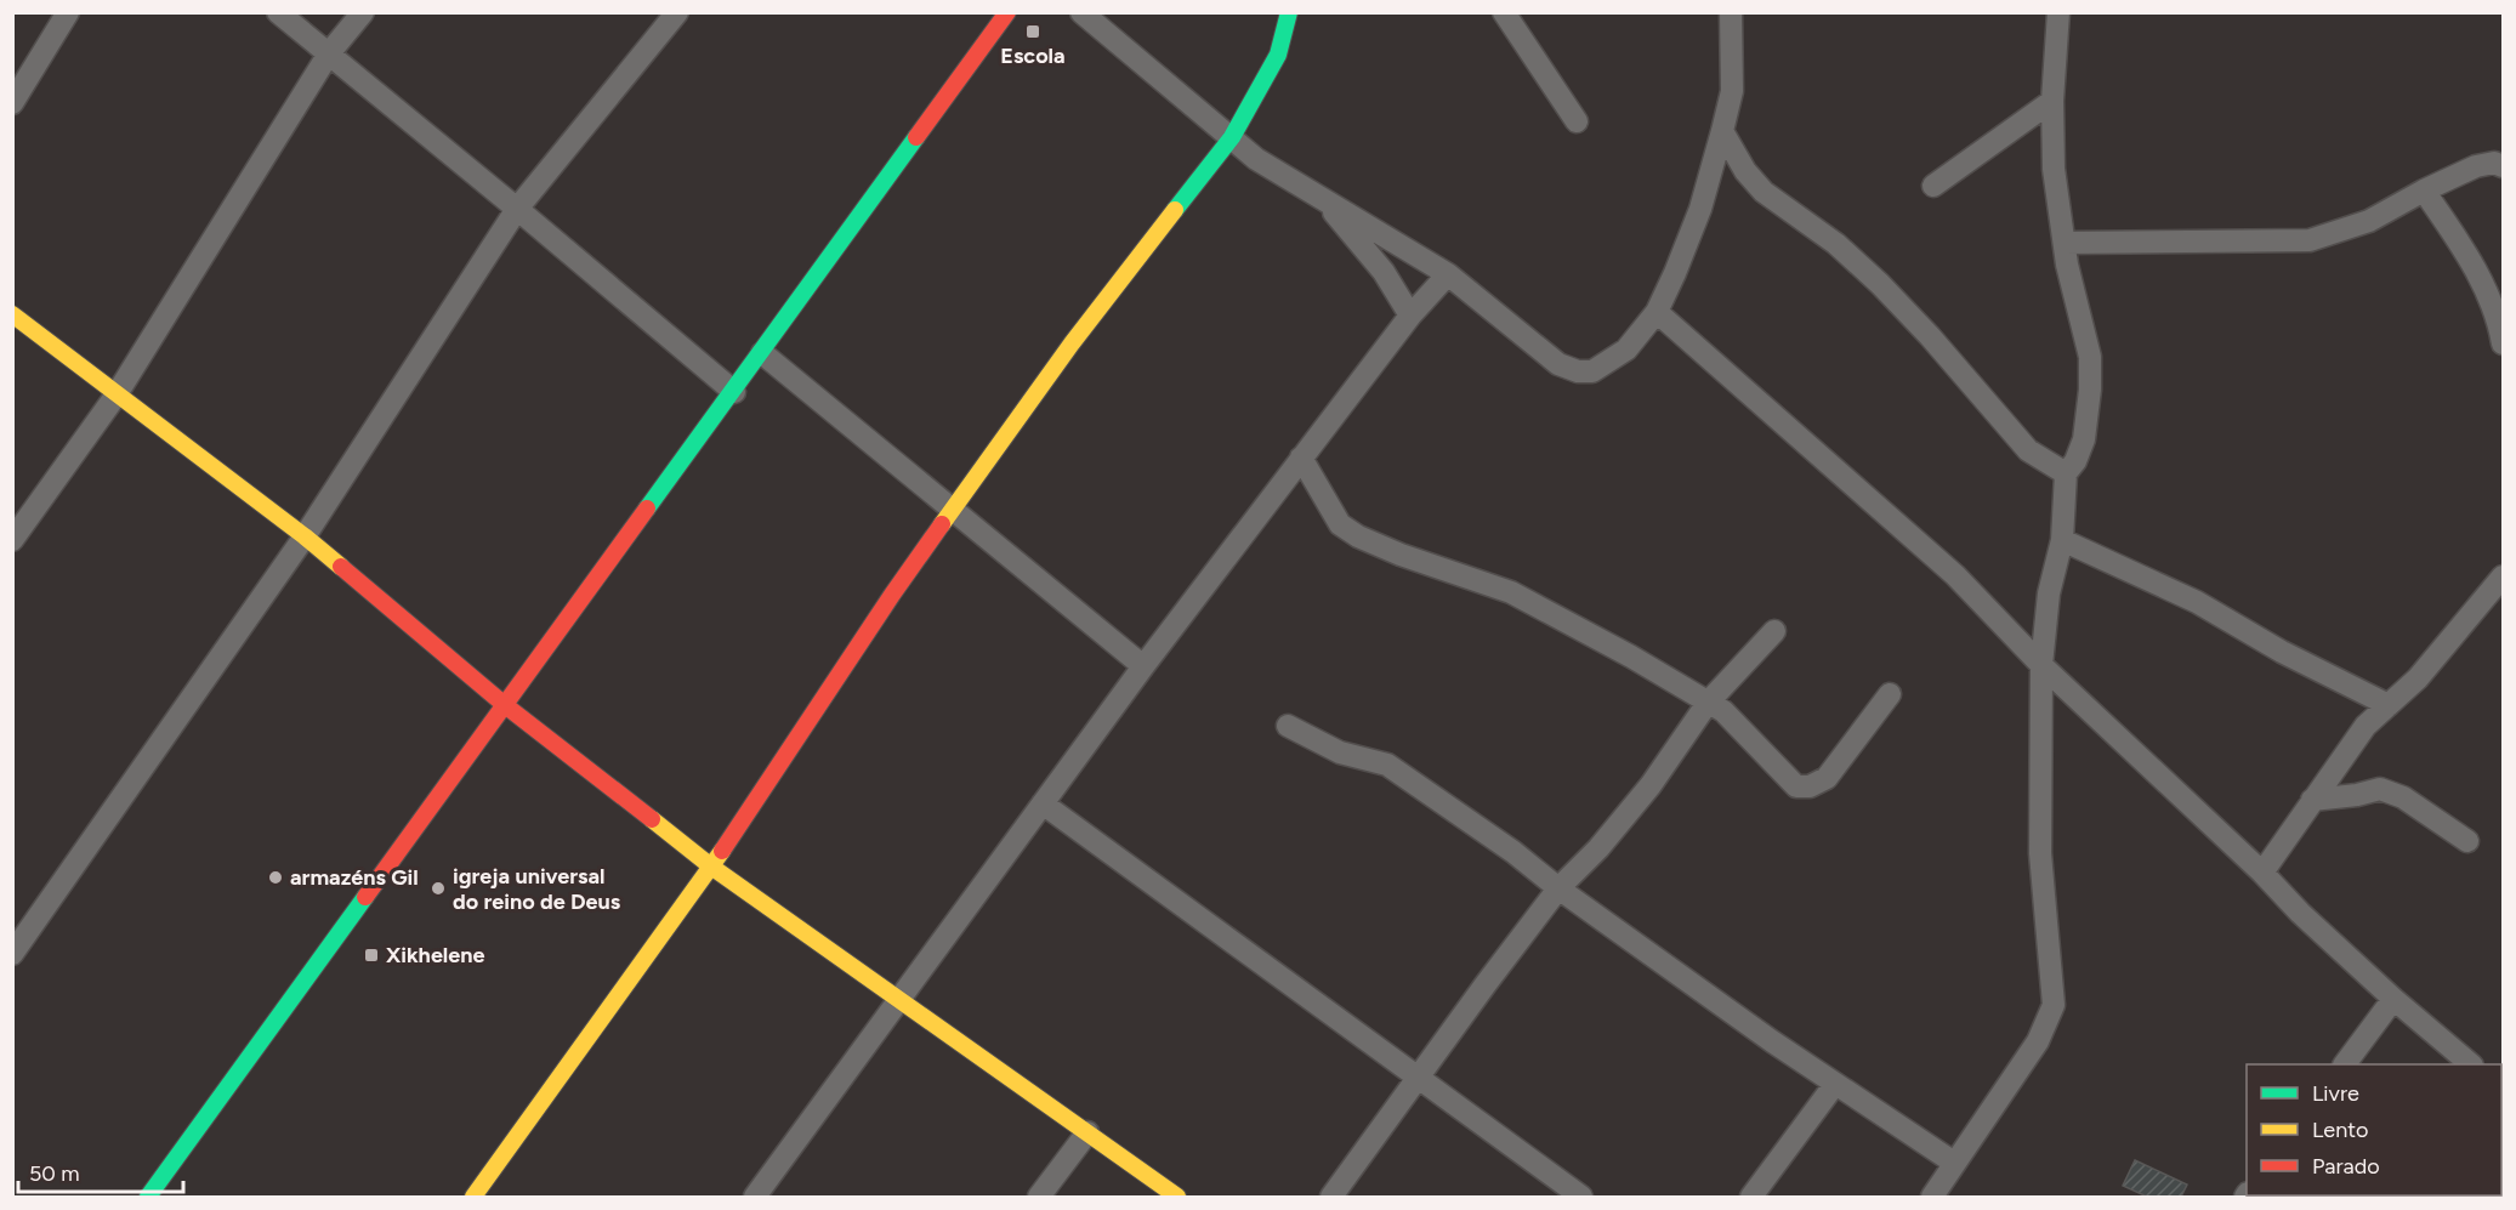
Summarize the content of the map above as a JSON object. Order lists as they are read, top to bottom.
{
  "places": {
    "transit": ["Escola", "Xikhelene"],
    "other": ["armazéns Gil", "igreja universal do reino de Deus"]
  },
  "legend": ["Livre", "Lento", "Parado"],
  "scale_bar": "50 m"
}
